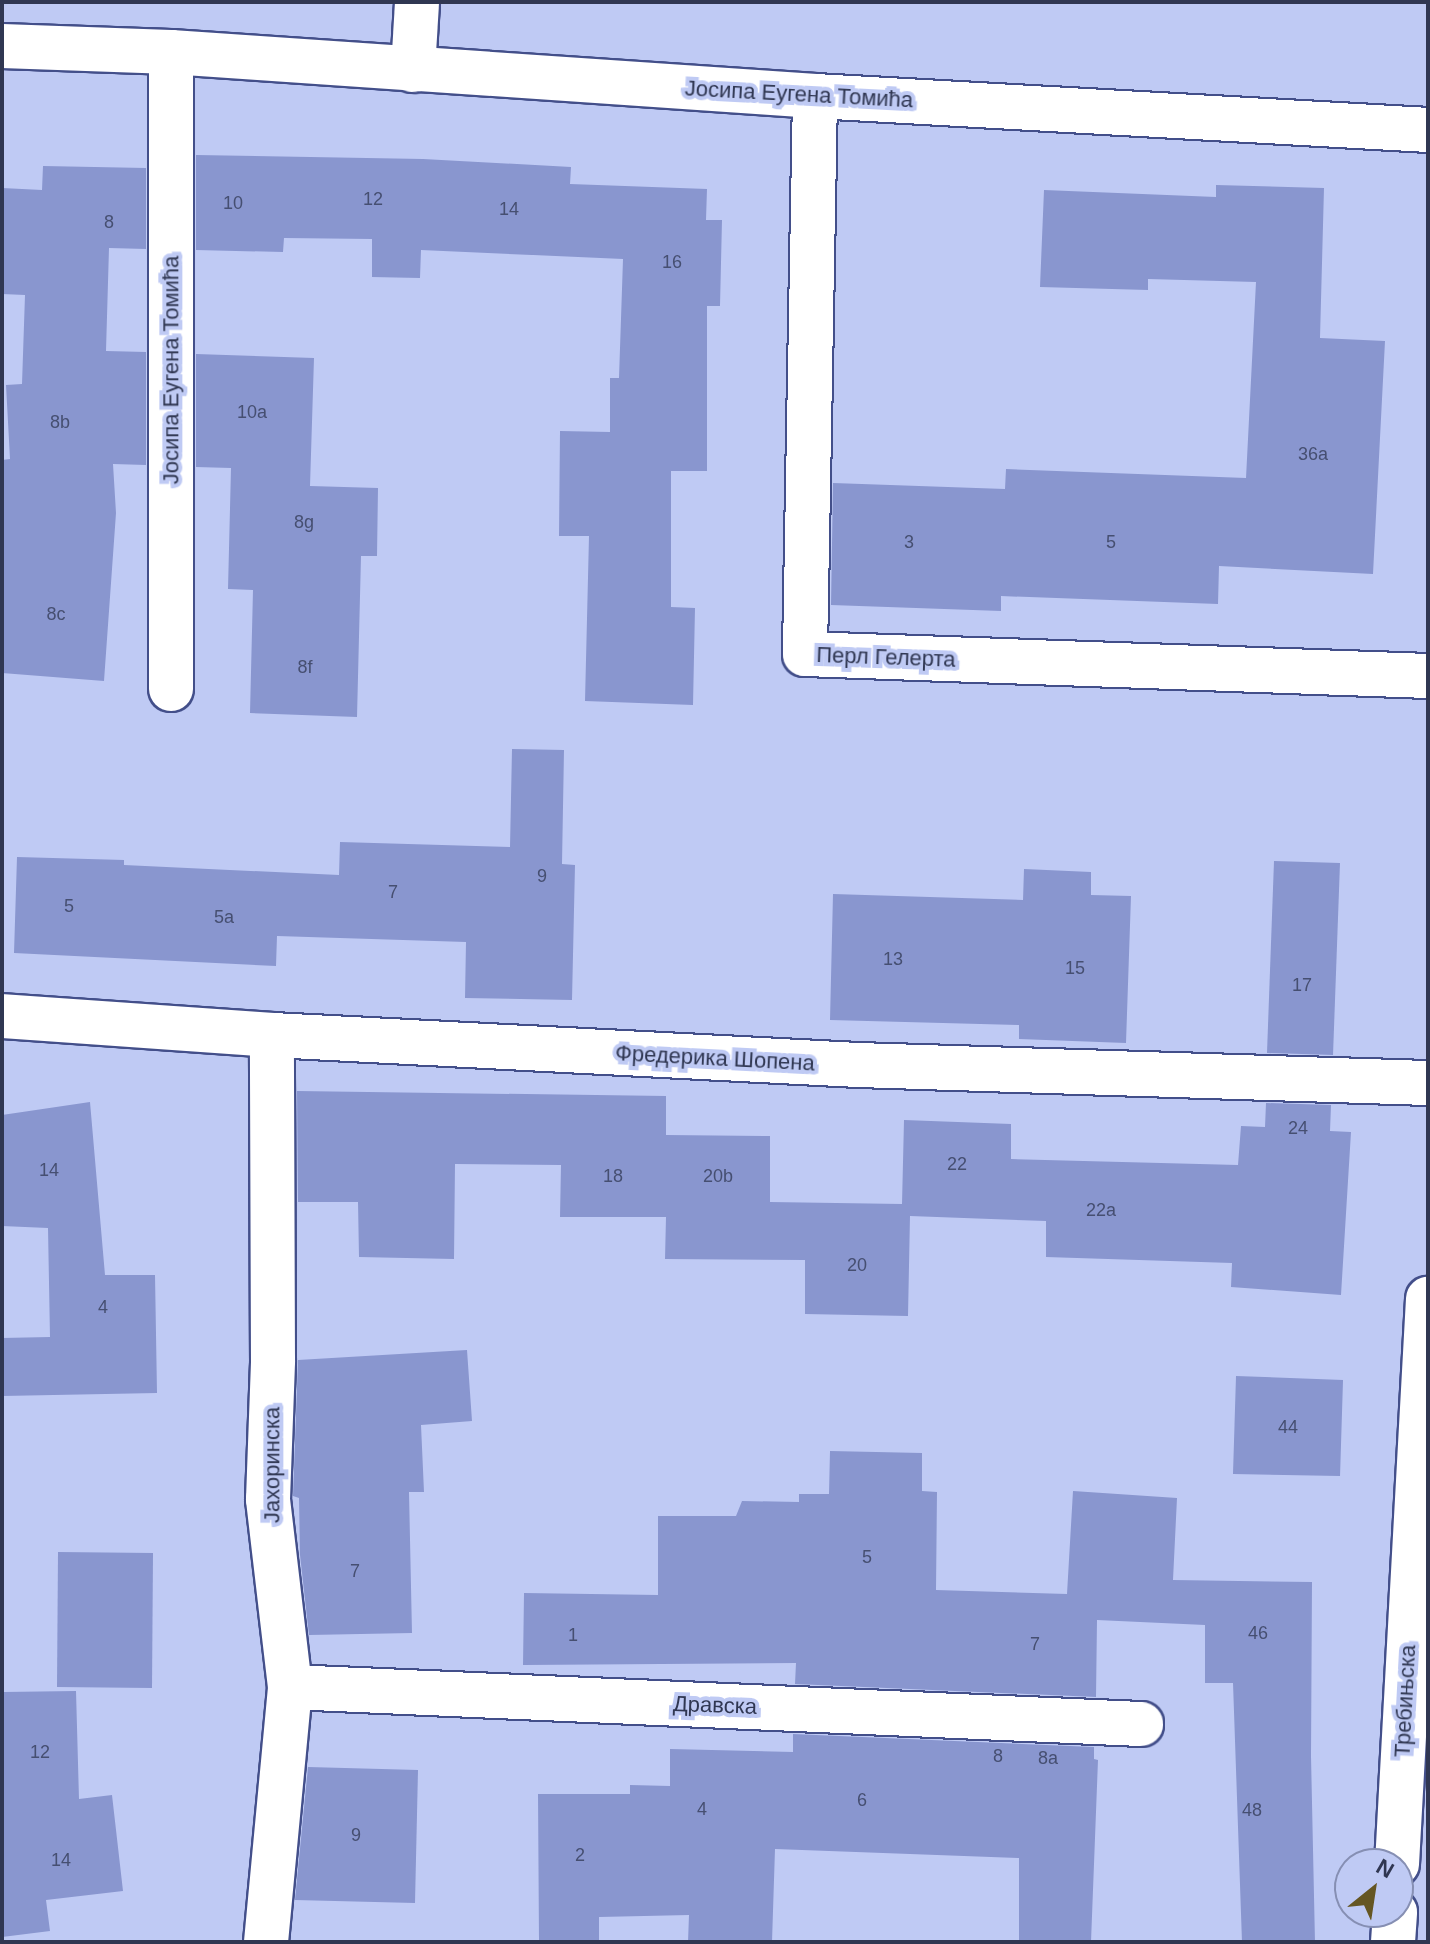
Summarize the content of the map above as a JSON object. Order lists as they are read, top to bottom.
{
  "streets": {
    "street": [
      "Јосипа Еугена Томића",
      "Перл Гелерта",
      "Фредерика Шопена",
      "Јахоринска",
      "Требињска",
      "Дравска"
    ]
  },
  "crossings": [
    ["Јосипа Еугена Томића", "Перл Гелерта"],
    ["Фредерика Шопена", "Јахоринска"],
    ["Јахоринска", "Дравска"]
  ],
  "house_numbers": [
    "12",
    "10",
    "14",
    "8",
    "16",
    "10a",
    "8b",
    "36a",
    "8g",
    "3",
    "5",
    "8c",
    "8f",
    "9",
    "7",
    "5",
    "5a",
    "13",
    "15",
    "17",
    "24",
    "22",
    "14",
    "18",
    "20b",
    "22a",
    "20",
    "4",
    "44",
    "5",
    "7",
    "46",
    "1",
    "7",
    "12",
    "8",
    "8a",
    "6",
    "4",
    "48",
    "9",
    "2",
    "14"
  ],
  "north": "top right"
}
